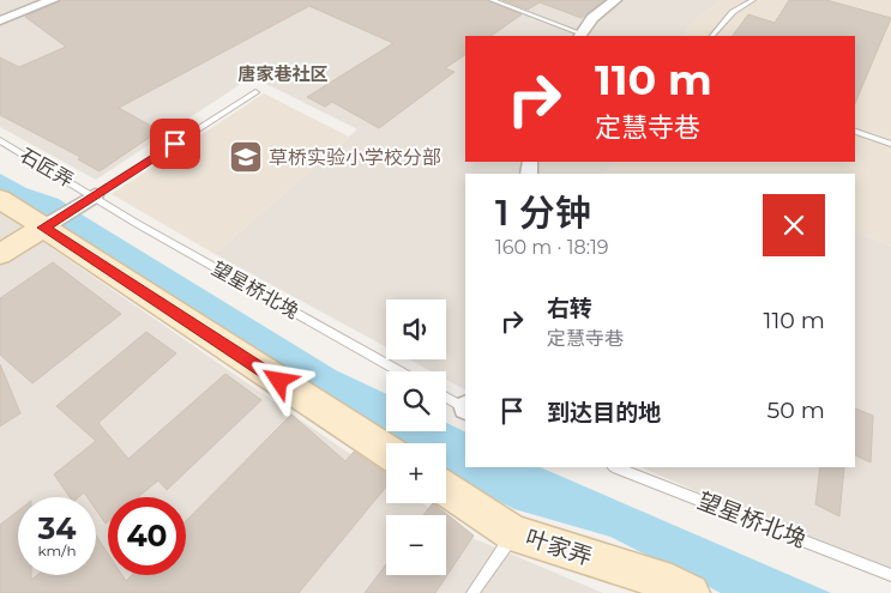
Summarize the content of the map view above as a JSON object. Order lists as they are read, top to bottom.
{
  "streets": {
    "street": ["叶家弄"],
    "lane": ["石匠弄", "望星桥北堍"]
  },
  "crossings": [
    ["石匠弄", "望星桥北堍"]
  ],
  "districts": ["唐家巷社区"],
  "places": {
    "school or university": ["草桥实验小学校分部"]
  },
  "page": {
    "turn": ["110 m", "定慧寺巷"],
    "heading": ["1 分钟", "160 m · 18:19"],
    "list": [
      {
        "name": "右转",
        "note": "定慧寺巷",
        "value": "110 m"
      },
      {
        "name": "到达目的地",
        "value": "50 m"
      }
    ],
    "map_buttons": ["+", "−"],
    "speed": "34 km/h",
    "limit": "40"
  }
}
